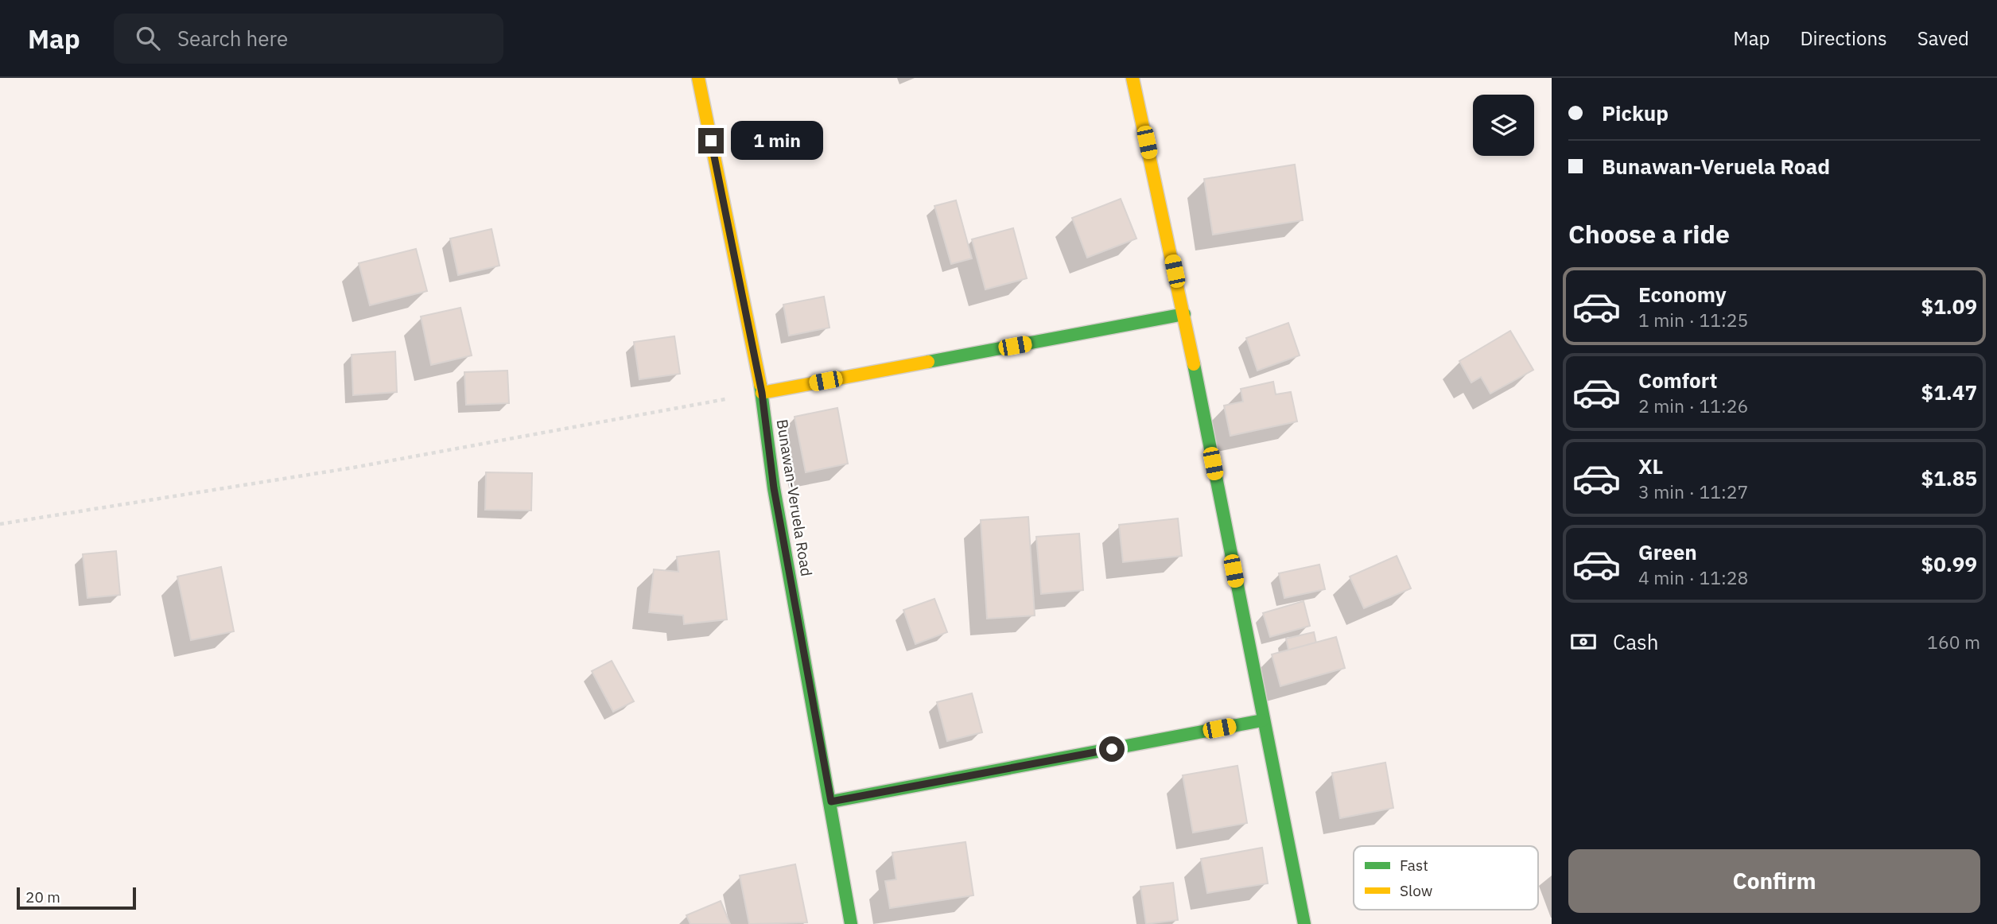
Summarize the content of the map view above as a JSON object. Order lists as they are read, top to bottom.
{
  "streets": {
    "street": ["Bunawan-Veruela Road"]
  },
  "legend": ["Fast", "Slow"],
  "scale_bar": "20 m",
  "page": {
    "header": "Map",
    "search": "Search here",
    "nav": ["Map", "Directions", "Saved"],
    "banner": ["Pickup", "Bunawan-Veruela Road"],
    "bubble": "1 min",
    "heading": "Choose a ride",
    "list": [
      {
        "name": "Economy",
        "note": "1 min · 11:25",
        "value": "$1.09"
      },
      {
        "name": "Comfort",
        "note": "2 min · 11:26",
        "value": "$1.47"
      },
      {
        "name": "XL",
        "note": "3 min · 11:27",
        "value": "$1.85"
      },
      {
        "name": "Green",
        "note": "4 min · 11:28",
        "value": "$0.99"
      }
    ],
    "pay": ["Cash", "160 m"],
    "buttons": "Confirm",
    "scale": "20 m"
  }
}
